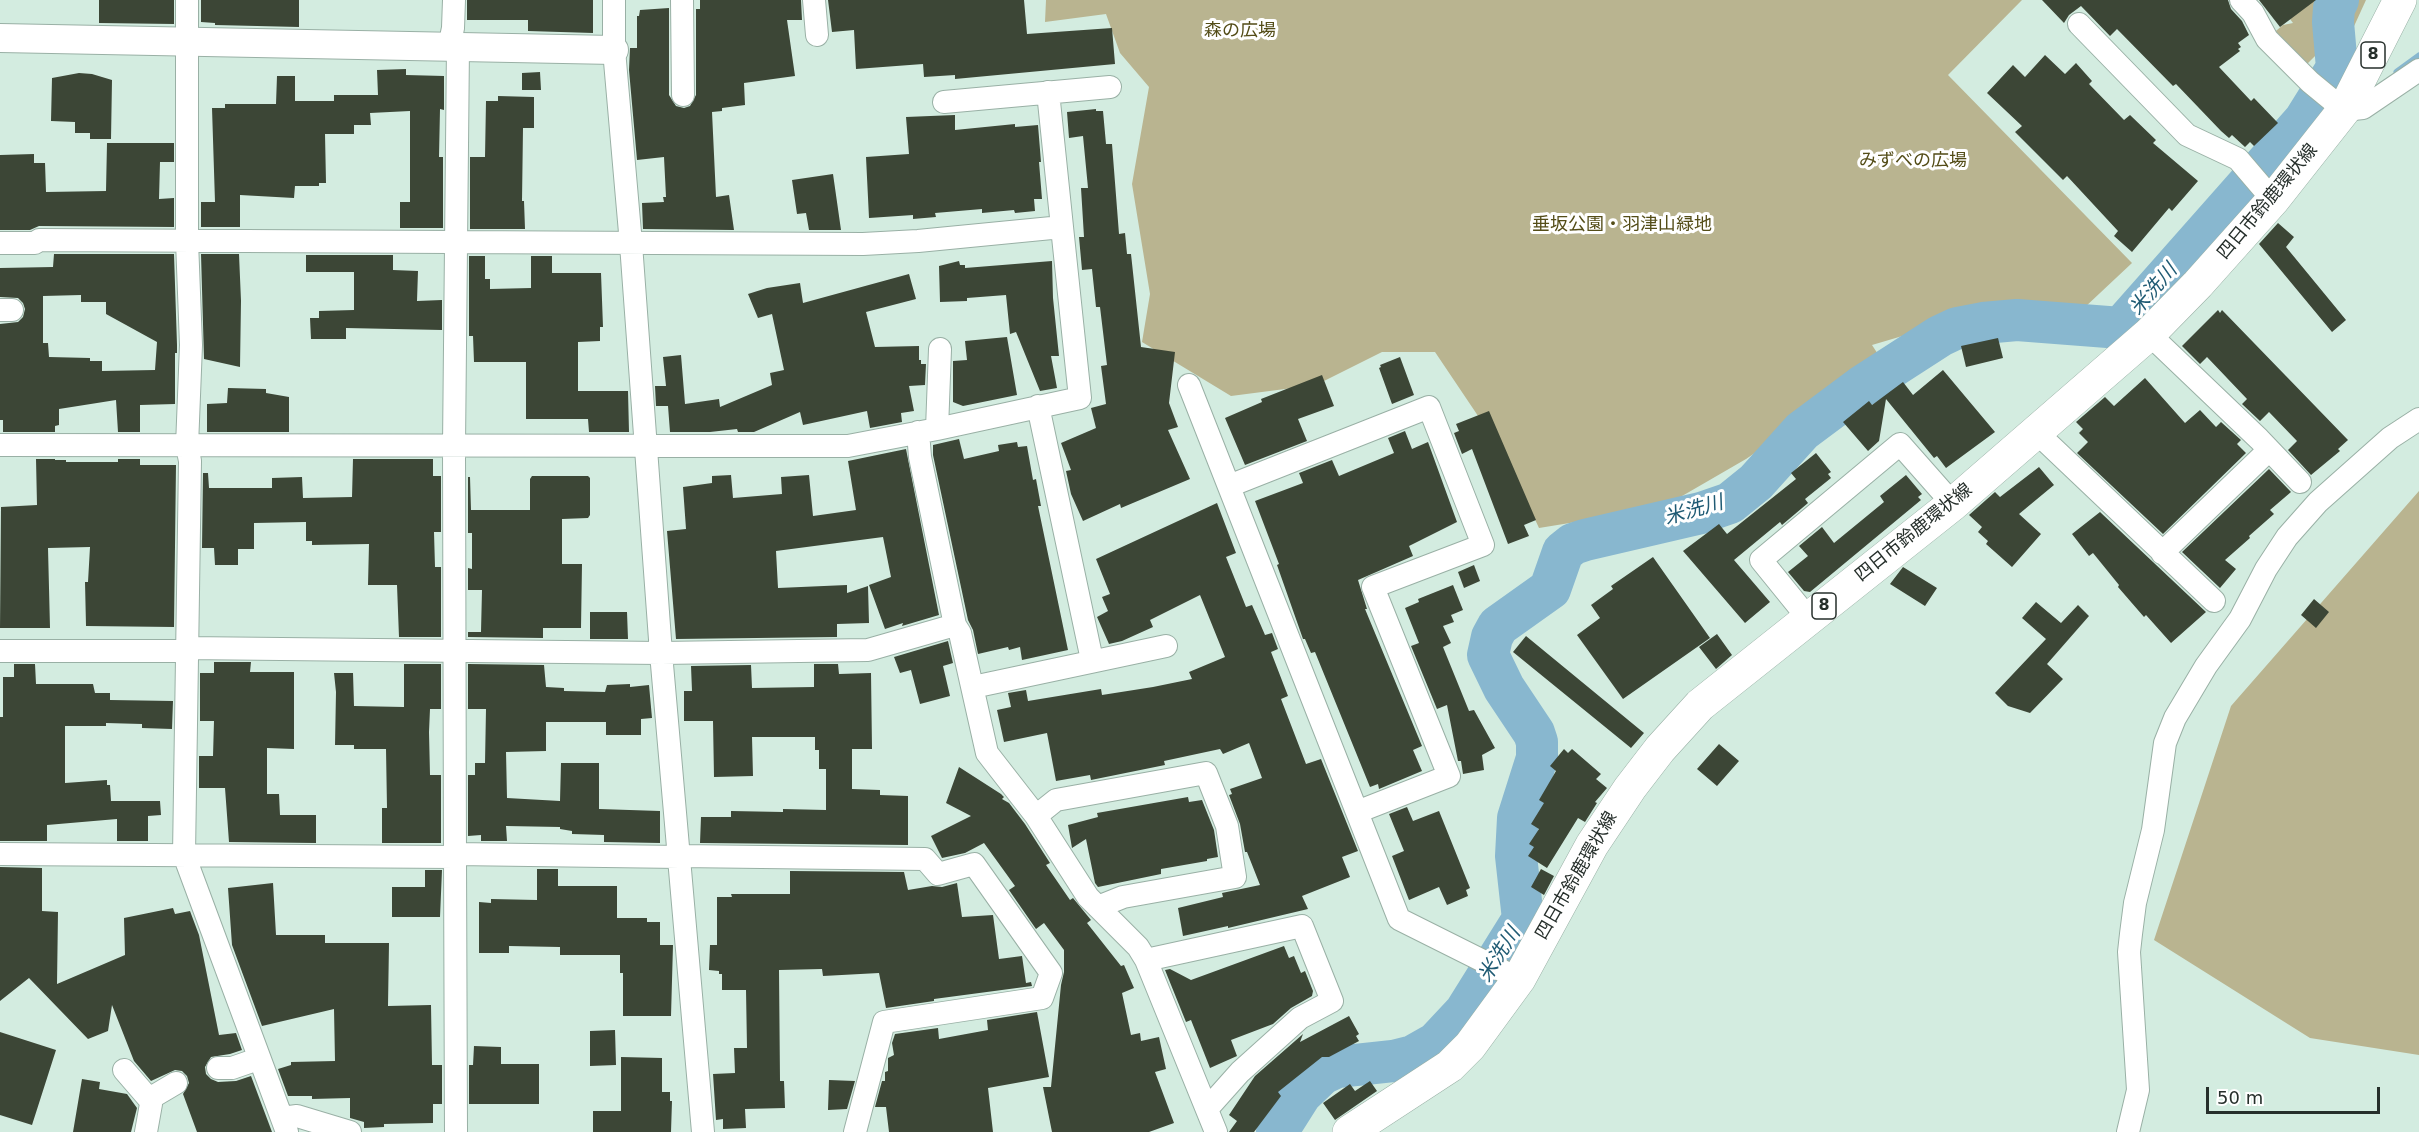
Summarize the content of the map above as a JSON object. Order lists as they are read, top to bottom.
{
  "streets": {
    "main road": ["8", "四日市鈴鹿環状線"]
  },
  "water": ["米洗川"],
  "parks": ["森の広場", "みずべの広場", "垂坂公園・羽津山緑地"],
  "scale_bar": "50 m"
}
